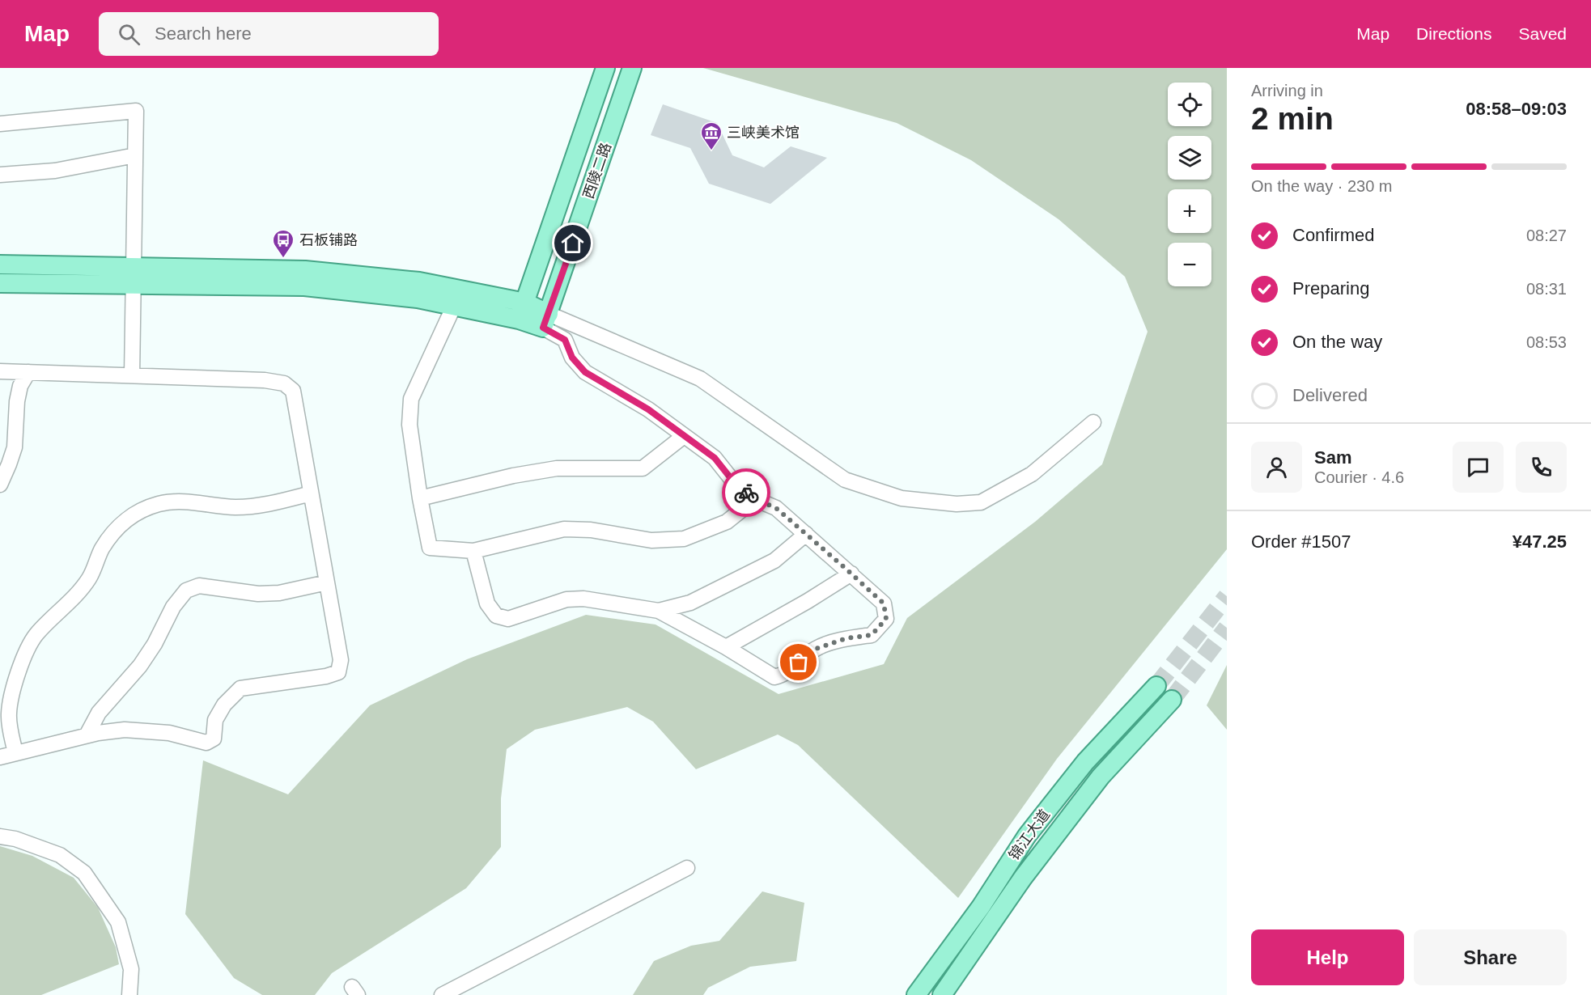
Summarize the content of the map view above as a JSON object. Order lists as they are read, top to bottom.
{
  "streets": {
    "main road": ["西陵二路", "锦江大道"]
  },
  "places": {
    "museum": ["三峡美术馆"],
    "bus stop": ["石板铺路"]
  },
  "page": {
    "header": "Map",
    "search": "Search here",
    "nav": ["Map", "Directions", "Saved"],
    "heading": ["2 min", "Arriving in", "08:58–09:03"],
    "panel": [
      "Sam",
      "Courier · 4.6",
      "Order #1507",
      "¥47.25"
    ],
    "map_buttons": ["+", "−"],
    "bar": "On the way · 230 m",
    "list": [
      ["Confirmed", "08:27"],
      ["Preparing", "08:31"],
      ["On the way", "08:53"],
      "Delivered"
    ],
    "buttons": ["Help", "Share"]
  }
}
